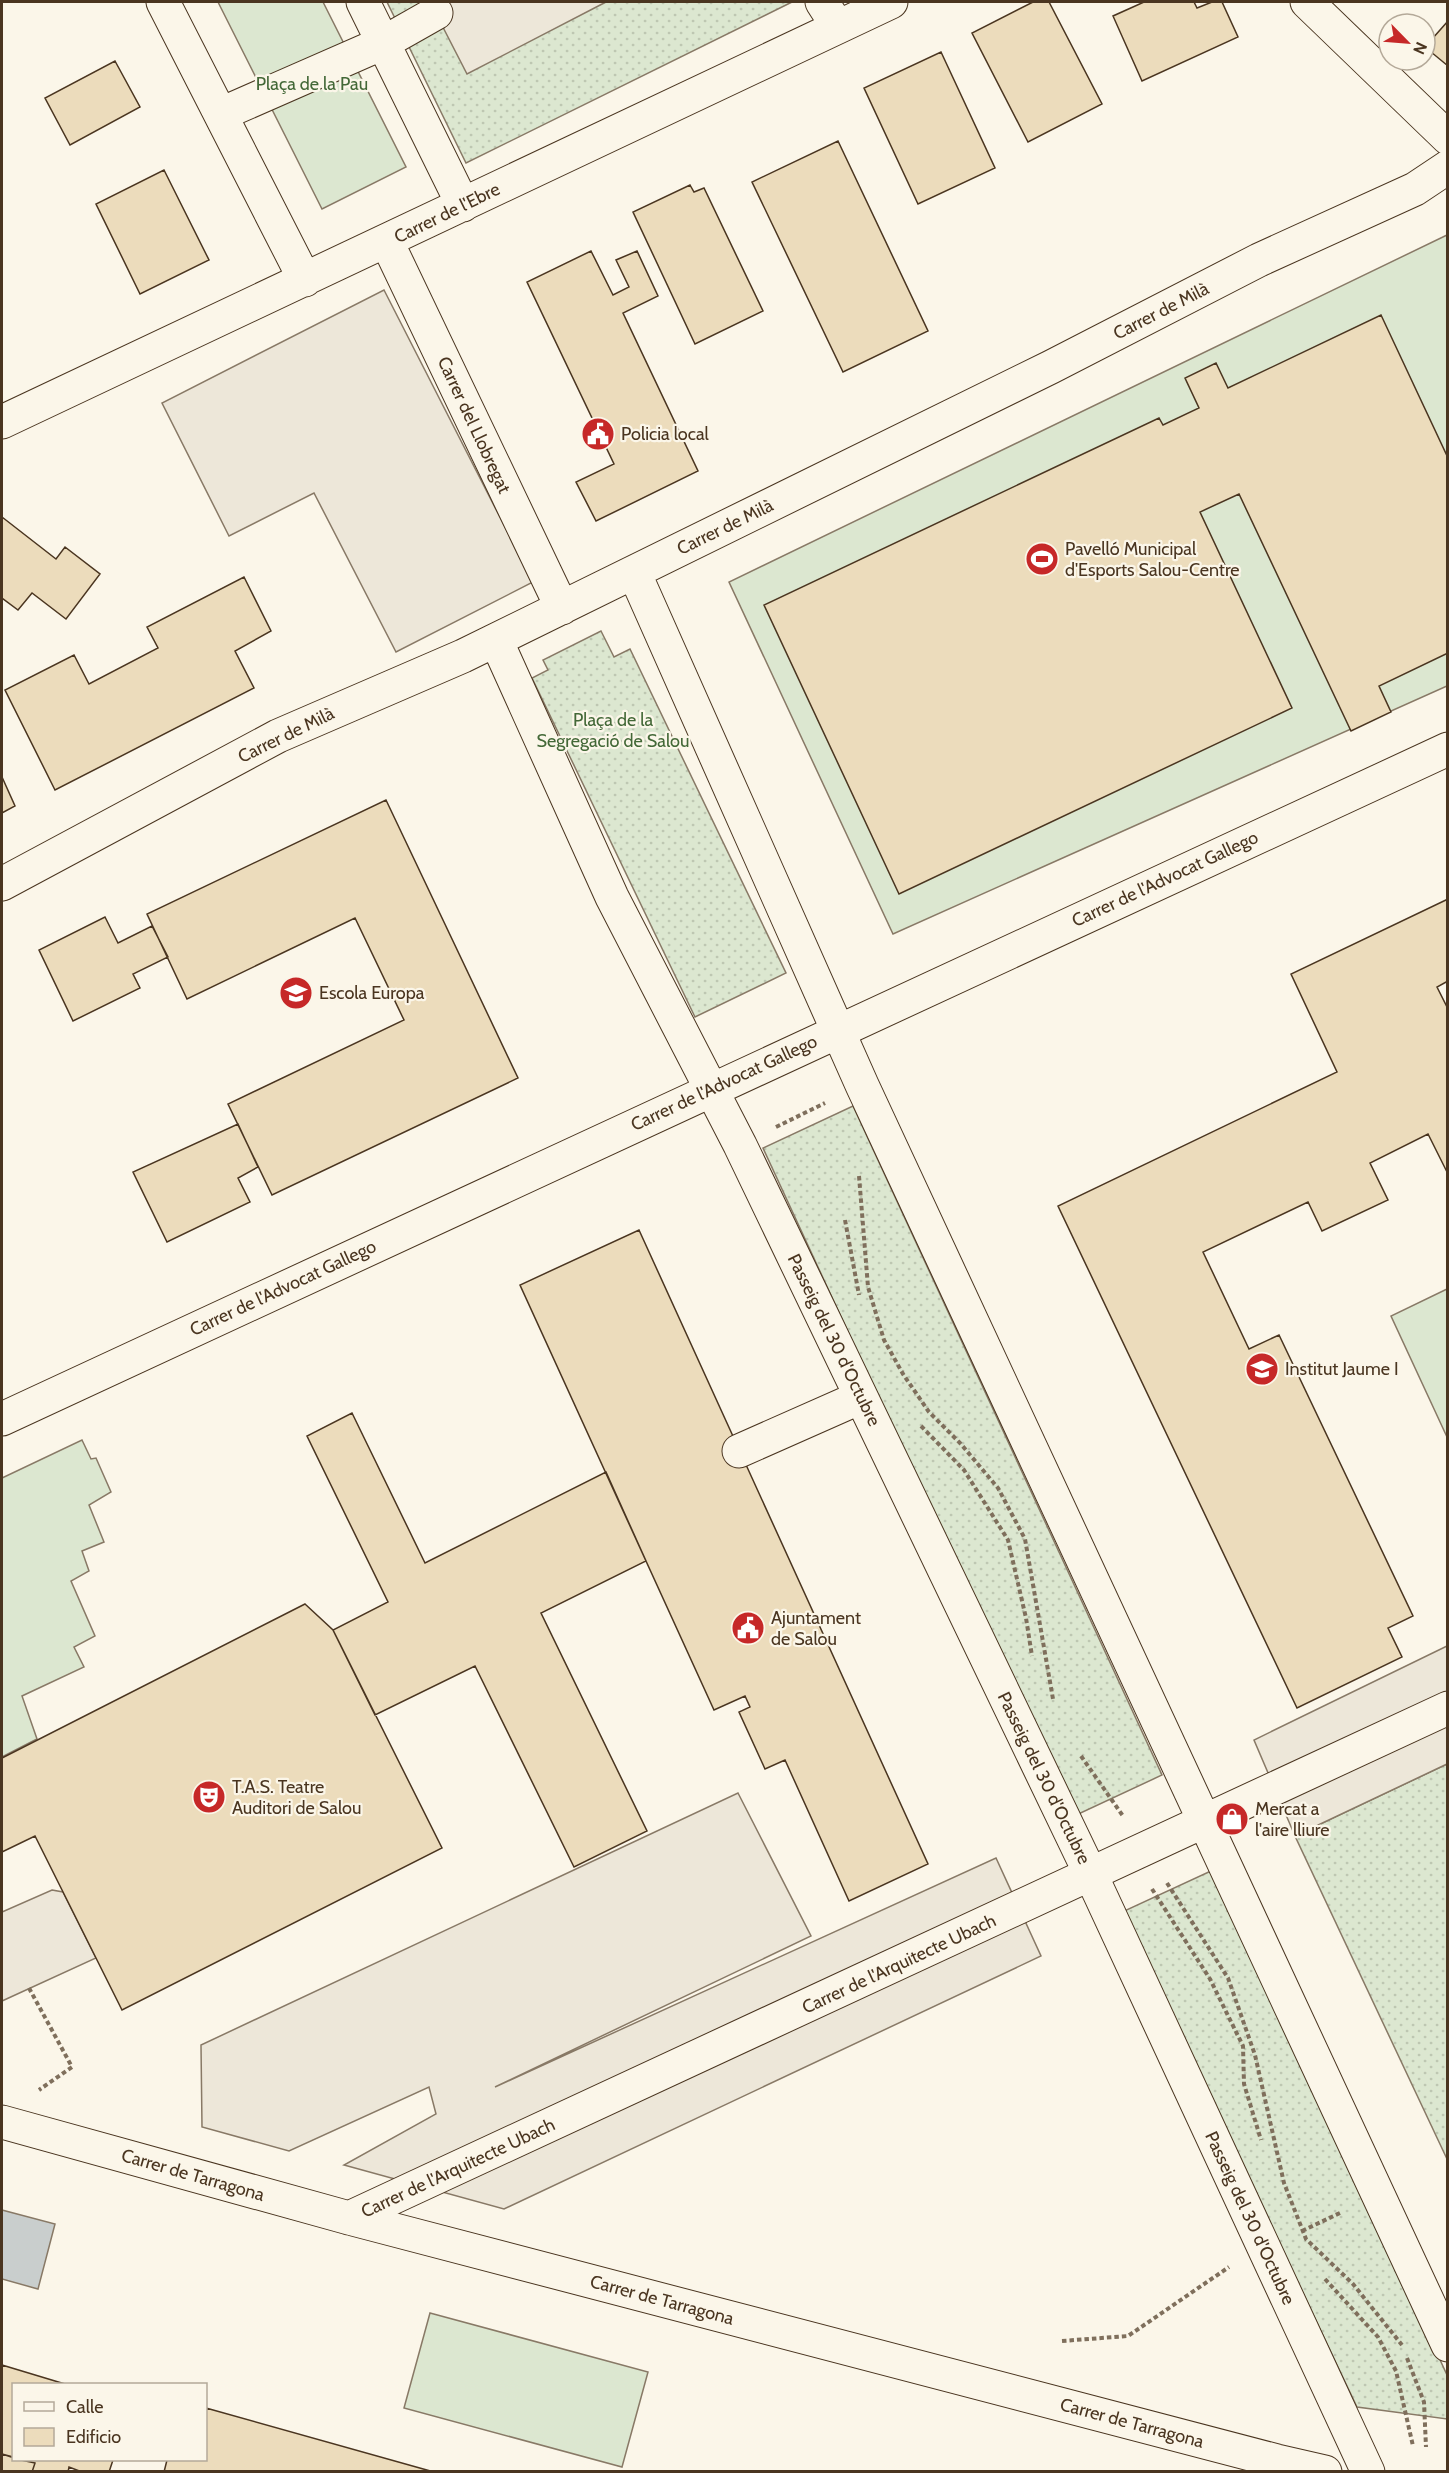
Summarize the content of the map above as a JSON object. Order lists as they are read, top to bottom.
{
  "streets": {
    "street": [
      "Carrer de l'Ebre",
      "Carrer de Milà",
      "Carrer del Llobregat",
      "Carrer de l'Advocat Gallego",
      "Passeig del 30 d'Octubre",
      "Carrer de l'Arquitecte Ubach",
      "Carrer de Tarragona"
    ]
  },
  "crossings": [
    ["Carrer de l'Ebre", "Carrer del Llobregat"],
    ["Carrer de Milà", "Carrer del Llobregat"],
    ["Carrer de l'Advocat Gallego", "Passeig del 30 d'Octubre"],
    ["Passeig del 30 d'Octubre", "Carrer de l'Arquitecte Ubach"],
    ["Carrer de l'Arquitecte Ubach", "Carrer de Tarragona"]
  ],
  "parks": ["Plaça de la Pau", "Plaça de la Segregació de Salou"],
  "places": {
    "public building": ["Policia local", "Ajuntament de Salou"],
    "sports": ["Pavelló Municipal d'Esports Salou-Centre"],
    "school or university": ["Escola Europa", "Institut Jaume I"],
    "theatre": ["T.A.S. Teatre Auditori de Salou"],
    "shop": ["Mercat a l'aire lliure"]
  },
  "legend": ["Calle", "Edificio"],
  "north": "bottom right"
}
